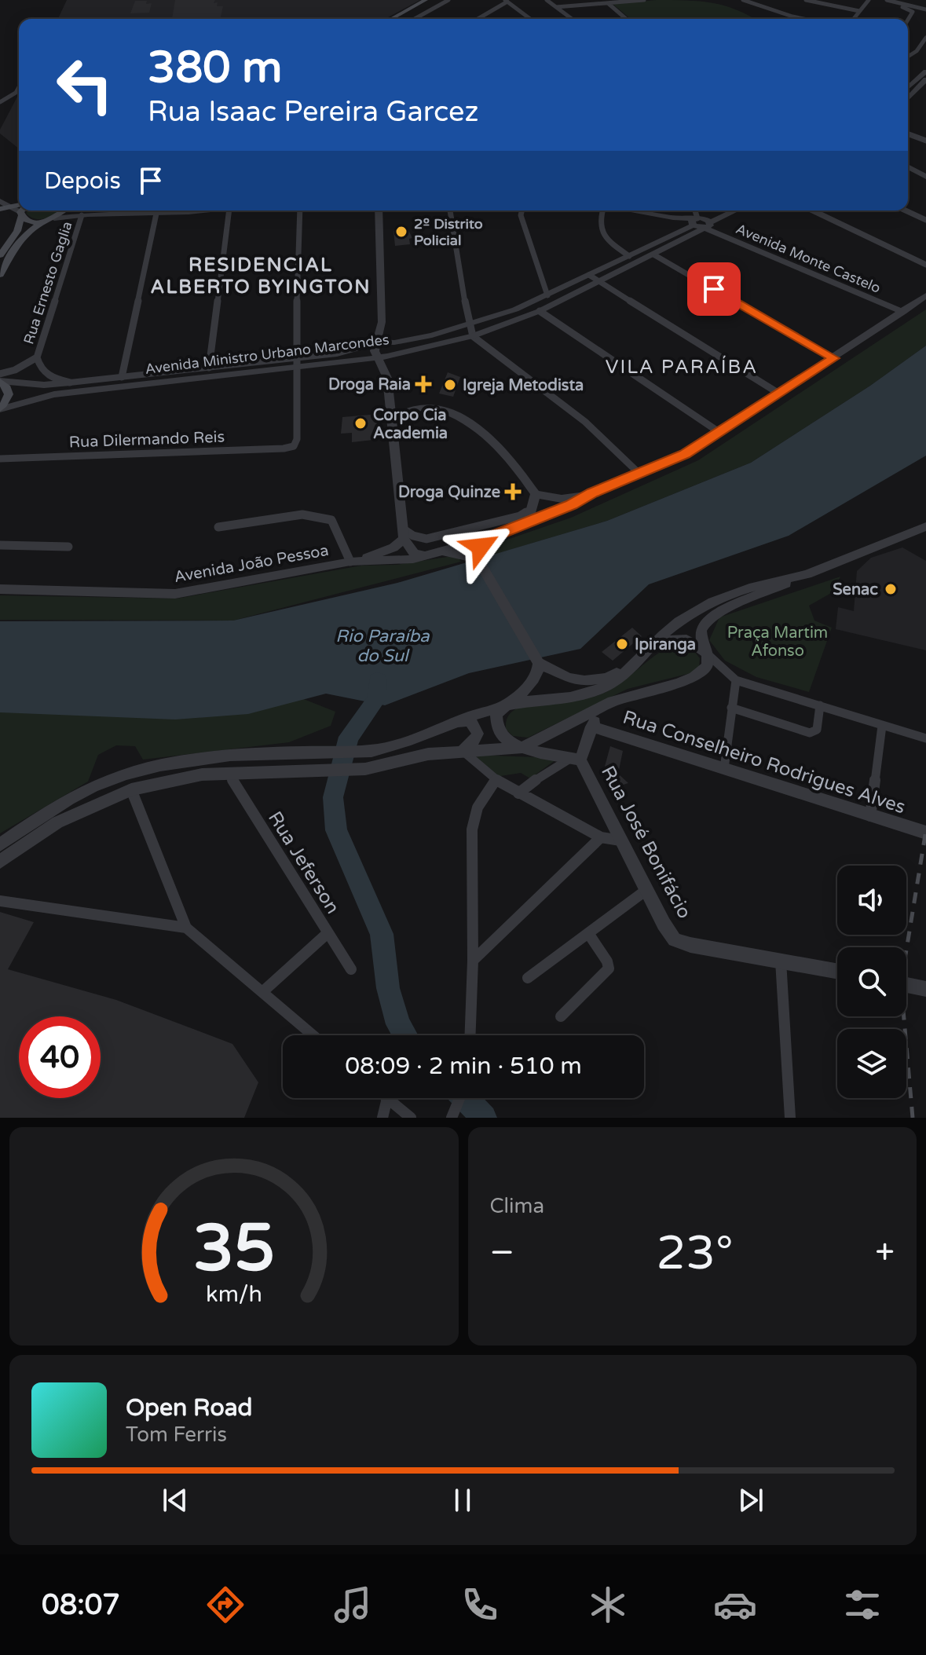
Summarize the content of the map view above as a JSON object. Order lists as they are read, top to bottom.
{
  "streets": {
    "street": [
      "Avenida Monte Castelo",
      "Rua Ernesto Gaglia",
      "Avenida Ministro Urbano Marcondes",
      "Rua Dilermando Reis",
      "Avenida João Pessoa",
      "Rua Conselheiro Rodrigues Alves",
      "Rua José Bonifácio",
      "Rua Jeferson"
    ]
  },
  "crossings": [
    ["Avenida Monte Castelo", "Avenida Ministro Urbano Marcondes"],
    ["Avenida Ministro Urbano Marcondes", "Rua Dilermando Reis"]
  ],
  "districts": ["RESIDENCIAL ALBERTO BYINGTON", "VILA PARAÍBA"],
  "water": ["Rio Paraíba do Sul"],
  "parks": ["Praça Martim Afonso"],
  "places": {
    "other": [
      "2º Distrito Policial",
      "Igreja Metodista",
      "Corpo Cia Academia",
      "Senac",
      "Ipiranga"
    ],
    "health": ["Droga Raia", "Droga Quinze"]
  },
  "page": {
    "turn": ["380 m", "Rua Isaac Pereira Garcez"],
    "then": "Depois",
    "limit": "40",
    "trip": "08:09 · 2 min · 510 m",
    "tile": "Clima",
    "heat": ["−", "23°", "+"],
    "song": ["Open Road", "Tom Ferris"],
    "tabs": "08:07",
    "gauge": ["35", "km/h"]
  }
}
